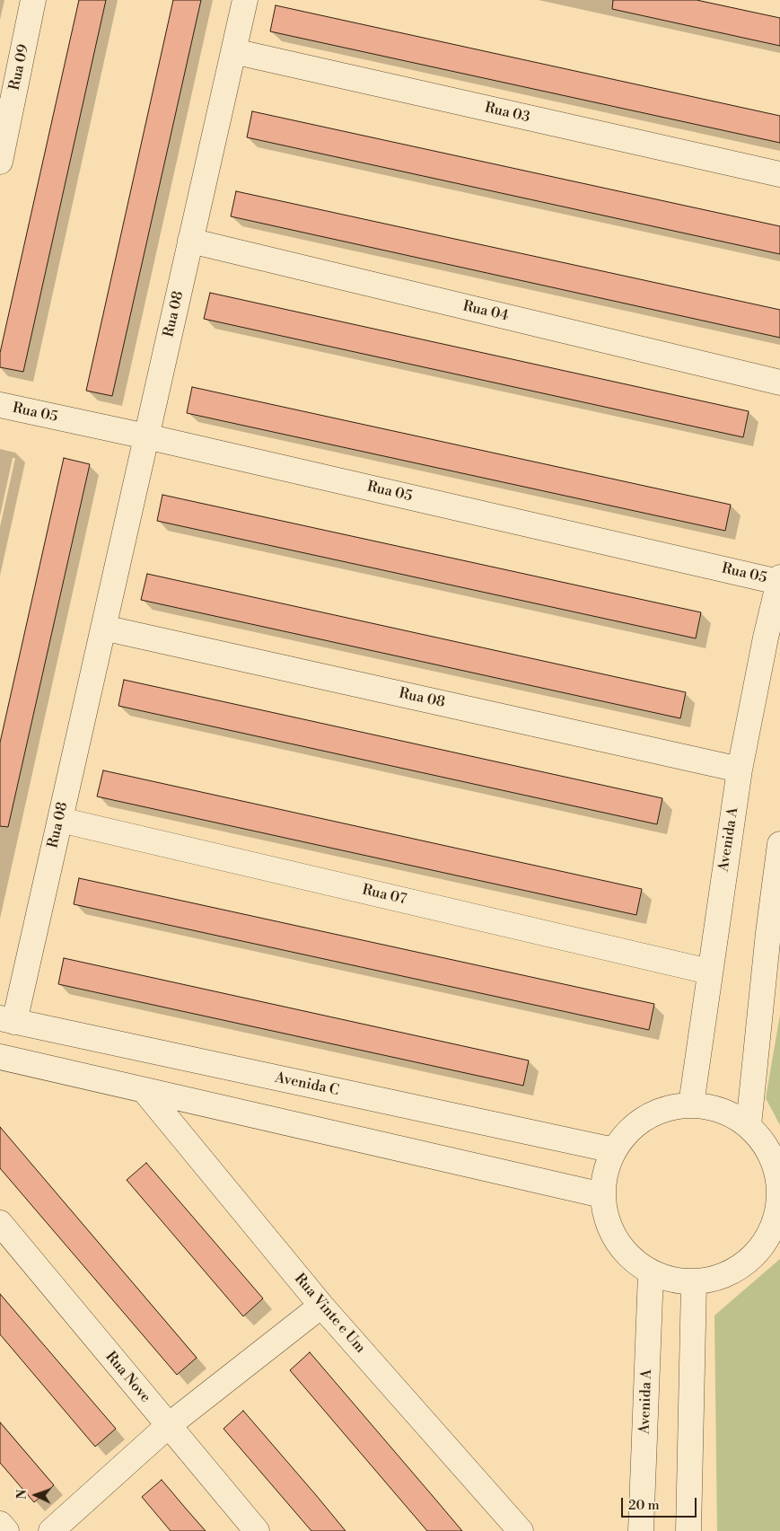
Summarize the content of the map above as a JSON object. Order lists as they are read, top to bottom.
{
  "streets": {
    "street": [
      "Rua 09",
      "Rua 03",
      "Rua 04",
      "Rua 08",
      "Rua 05",
      "Avenida A",
      "Rua 07",
      "Avenida C",
      "Rua Vinte e Um",
      "Rua Nove"
    ]
  },
  "crossings": [
    ["Rua 03", "Rua 08"],
    ["Rua 04", "Rua 08"],
    ["Rua 08", "Rua 05"],
    ["Rua 08", "Avenida A"],
    ["Rua 08", "Rua 07"],
    ["Rua 08", "Avenida C"],
    ["Rua 05", "Avenida A"],
    ["Avenida A", "Rua 07"]
  ],
  "scale_bar": "20 m",
  "north": "left"
}
